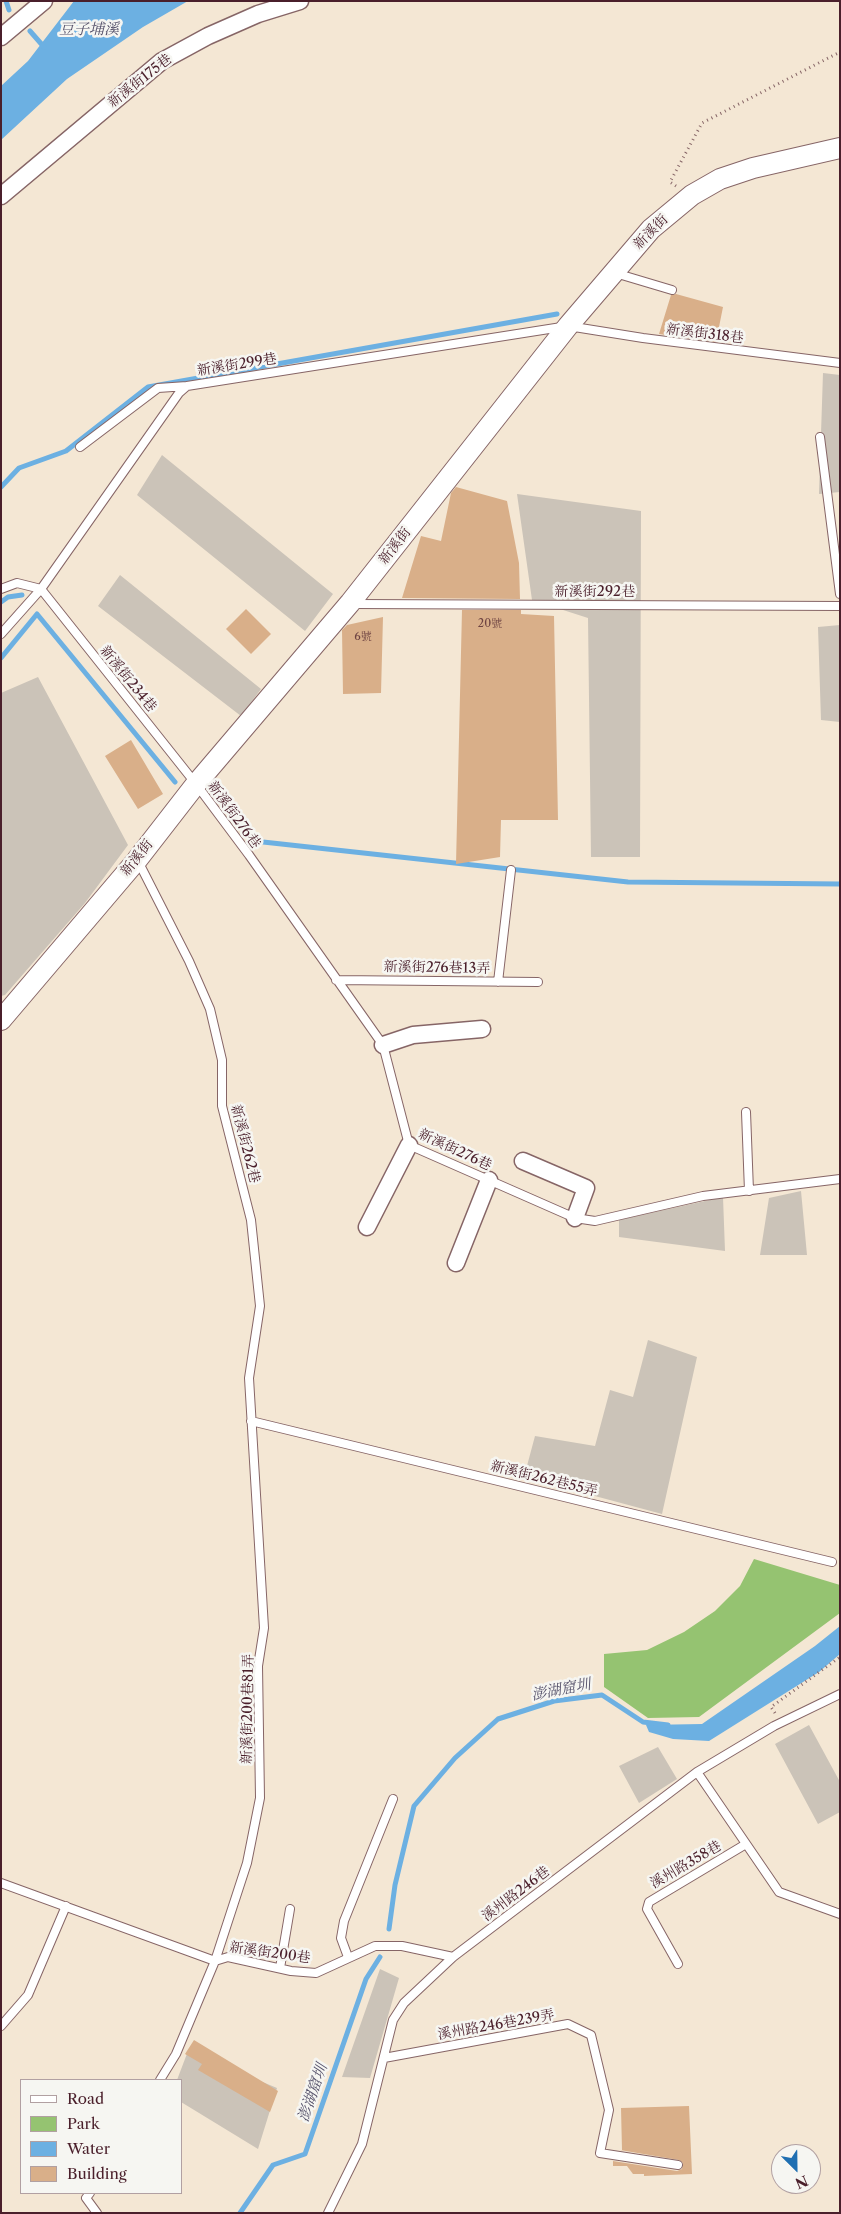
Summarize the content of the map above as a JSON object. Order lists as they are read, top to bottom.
{
  "streets": {
    "street": ["新溪街175巷", "新溪街"],
    "lane": [
      "新溪街318巷",
      "新溪街299巷",
      "新溪街292巷",
      "新溪街234巷",
      "新溪街276巷",
      "新溪街276巷13弄",
      "新溪街262巷",
      "新溪街262巷55弄",
      "新溪街200巷81弄",
      "溪州路358巷",
      "溪州路246巷",
      "新溪街200巷",
      "溪州路246巷239弄"
    ]
  },
  "crossings": [
    ["新溪街", "新溪街318巷"],
    ["新溪街", "新溪街299巷"],
    ["新溪街", "新溪街292巷"],
    ["新溪街", "新溪街234巷"],
    ["新溪街", "新溪街276巷"],
    ["新溪街", "新溪街262巷"],
    ["新溪街318巷", "新溪街299巷"],
    ["新溪街299巷", "新溪街234巷"],
    ["新溪街234巷", "新溪街276巷"],
    ["新溪街276巷", "新溪街276巷13弄"],
    ["新溪街262巷", "新溪街262巷55弄"],
    ["新溪街262巷", "新溪街200巷81弄"],
    ["新溪街262巷55弄", "新溪街200巷81弄"],
    ["新溪街200巷81弄", "新溪街200巷"],
    ["溪州路246巷", "新溪街200巷"],
    ["溪州路246巷", "溪州路246巷239弄"]
  ],
  "water": ["豆子埔溪", "澎湖窟圳"],
  "house_numbers": ["20號", "6號"],
  "legend": [
    "Road",
    "Park",
    "Water",
    "Building"
  ],
  "north": "bottom right"
}
